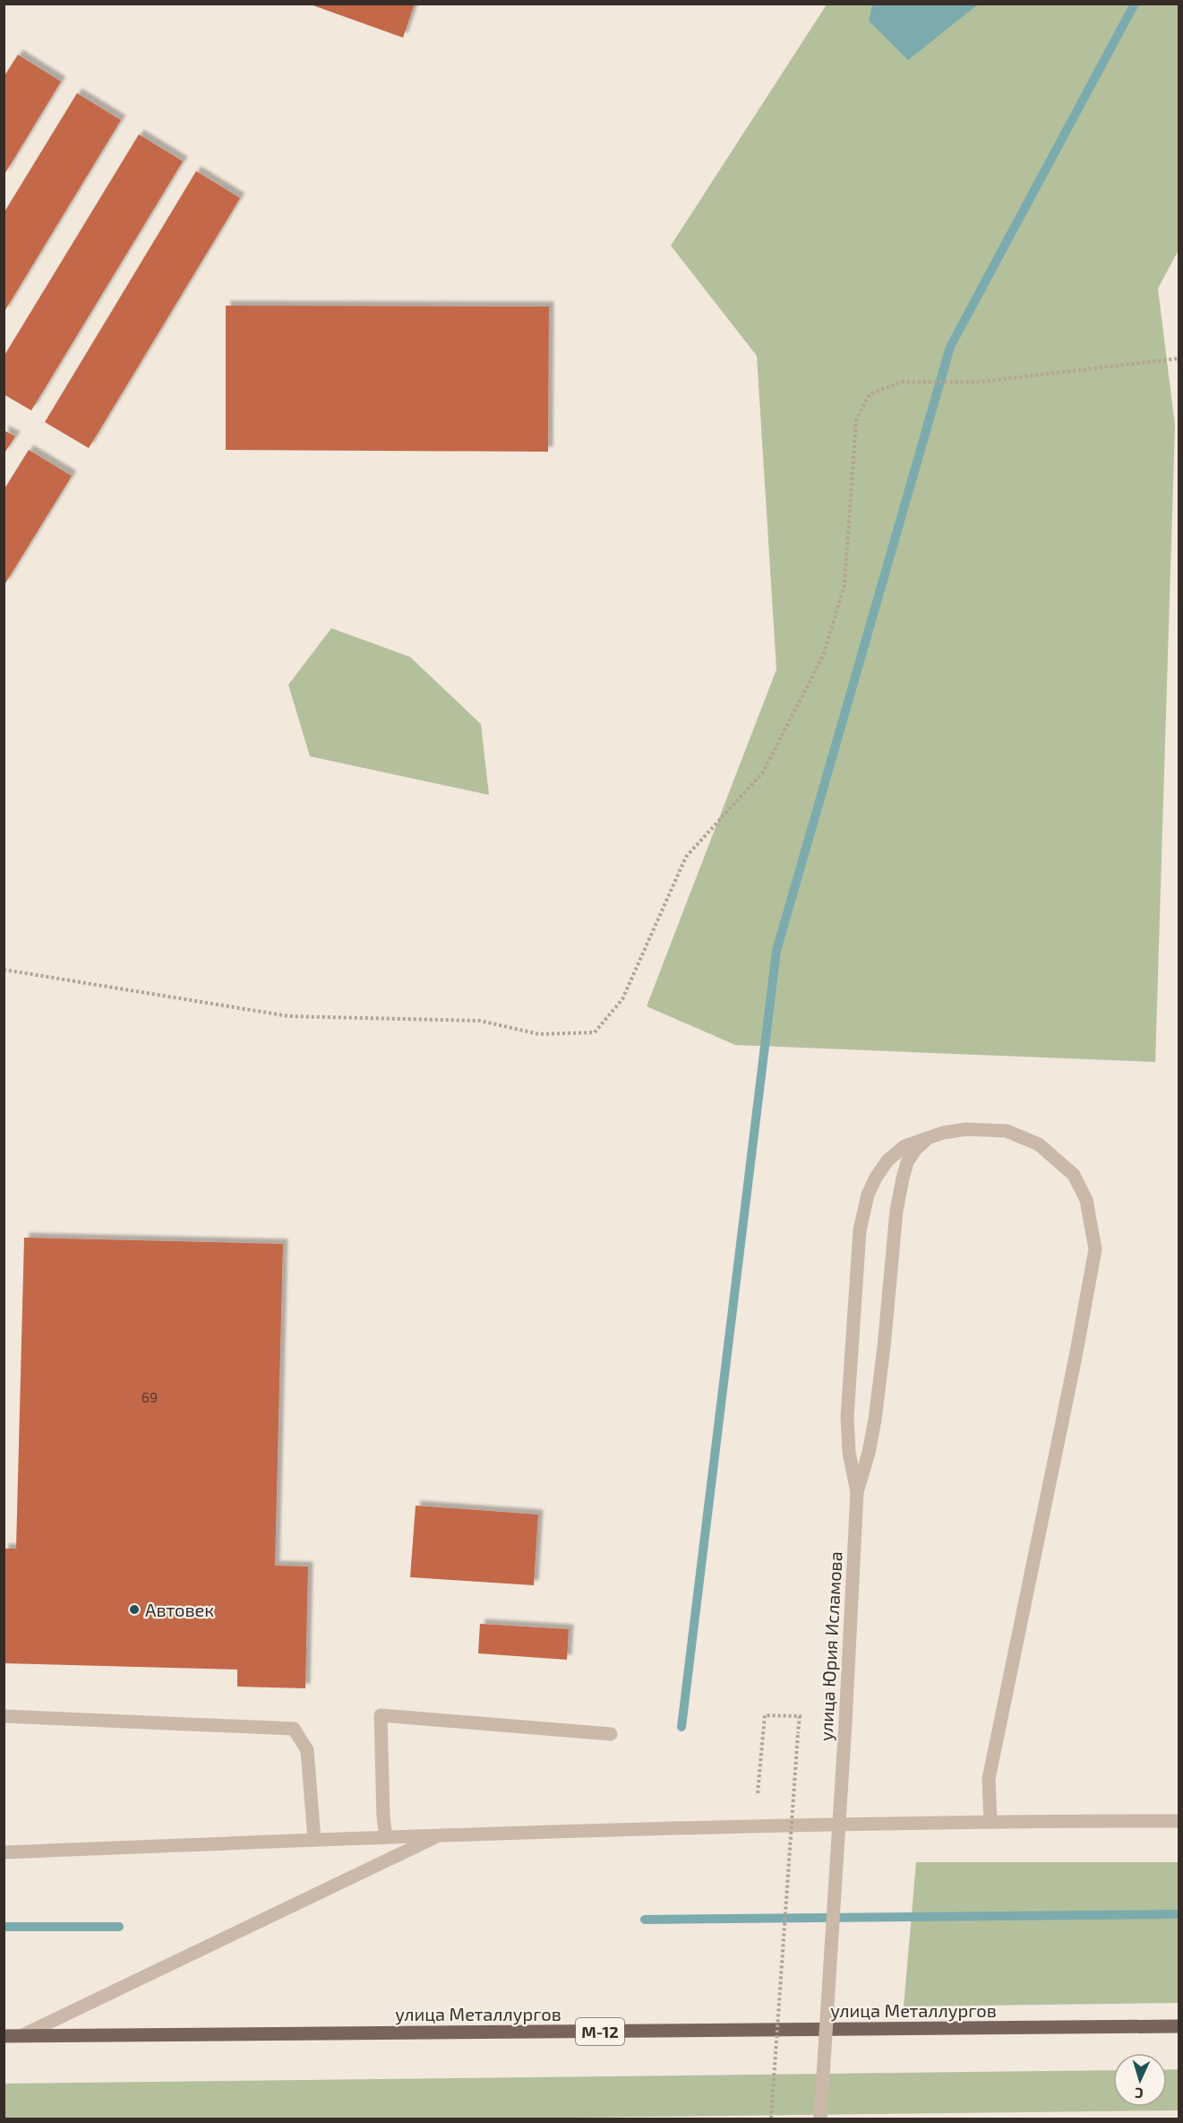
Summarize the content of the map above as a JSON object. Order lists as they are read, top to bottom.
{
  "streets": {
    "main road": ["улица Металлургов", "М-12"],
    "street": ["улица Юрия Исламова"]
  },
  "places": ["Автовек"],
  "house_numbers": ["69"],
  "north": "bottom"
}
